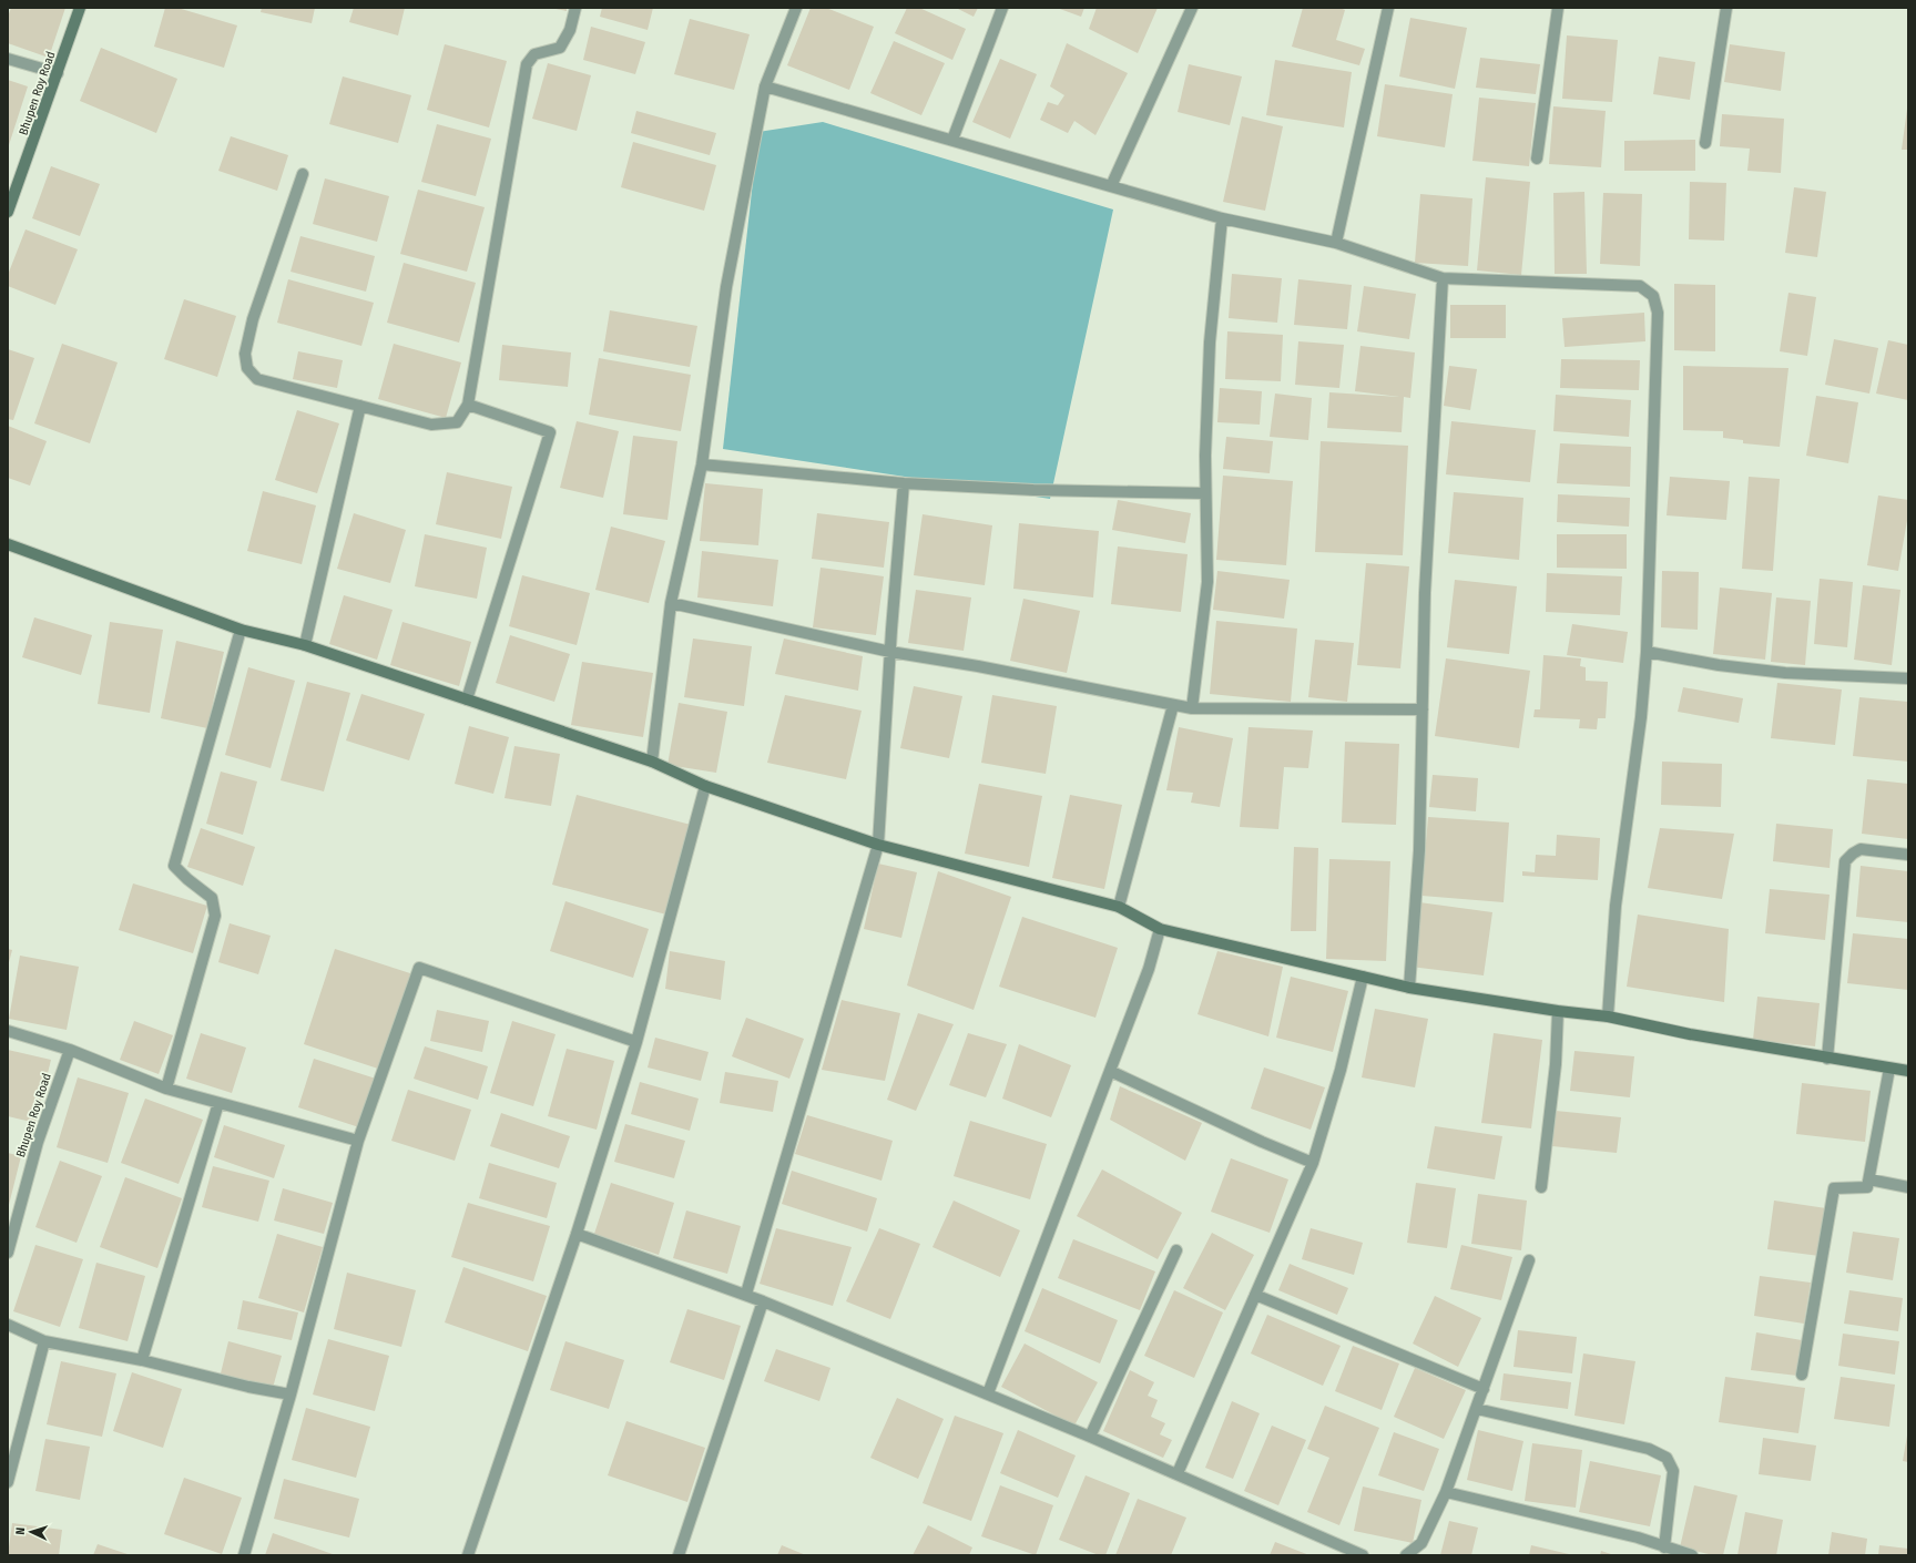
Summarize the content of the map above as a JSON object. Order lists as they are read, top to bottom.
{
  "streets": {
    "street": ["Bhupen Roy Road"]
  },
  "north": "left"
}
